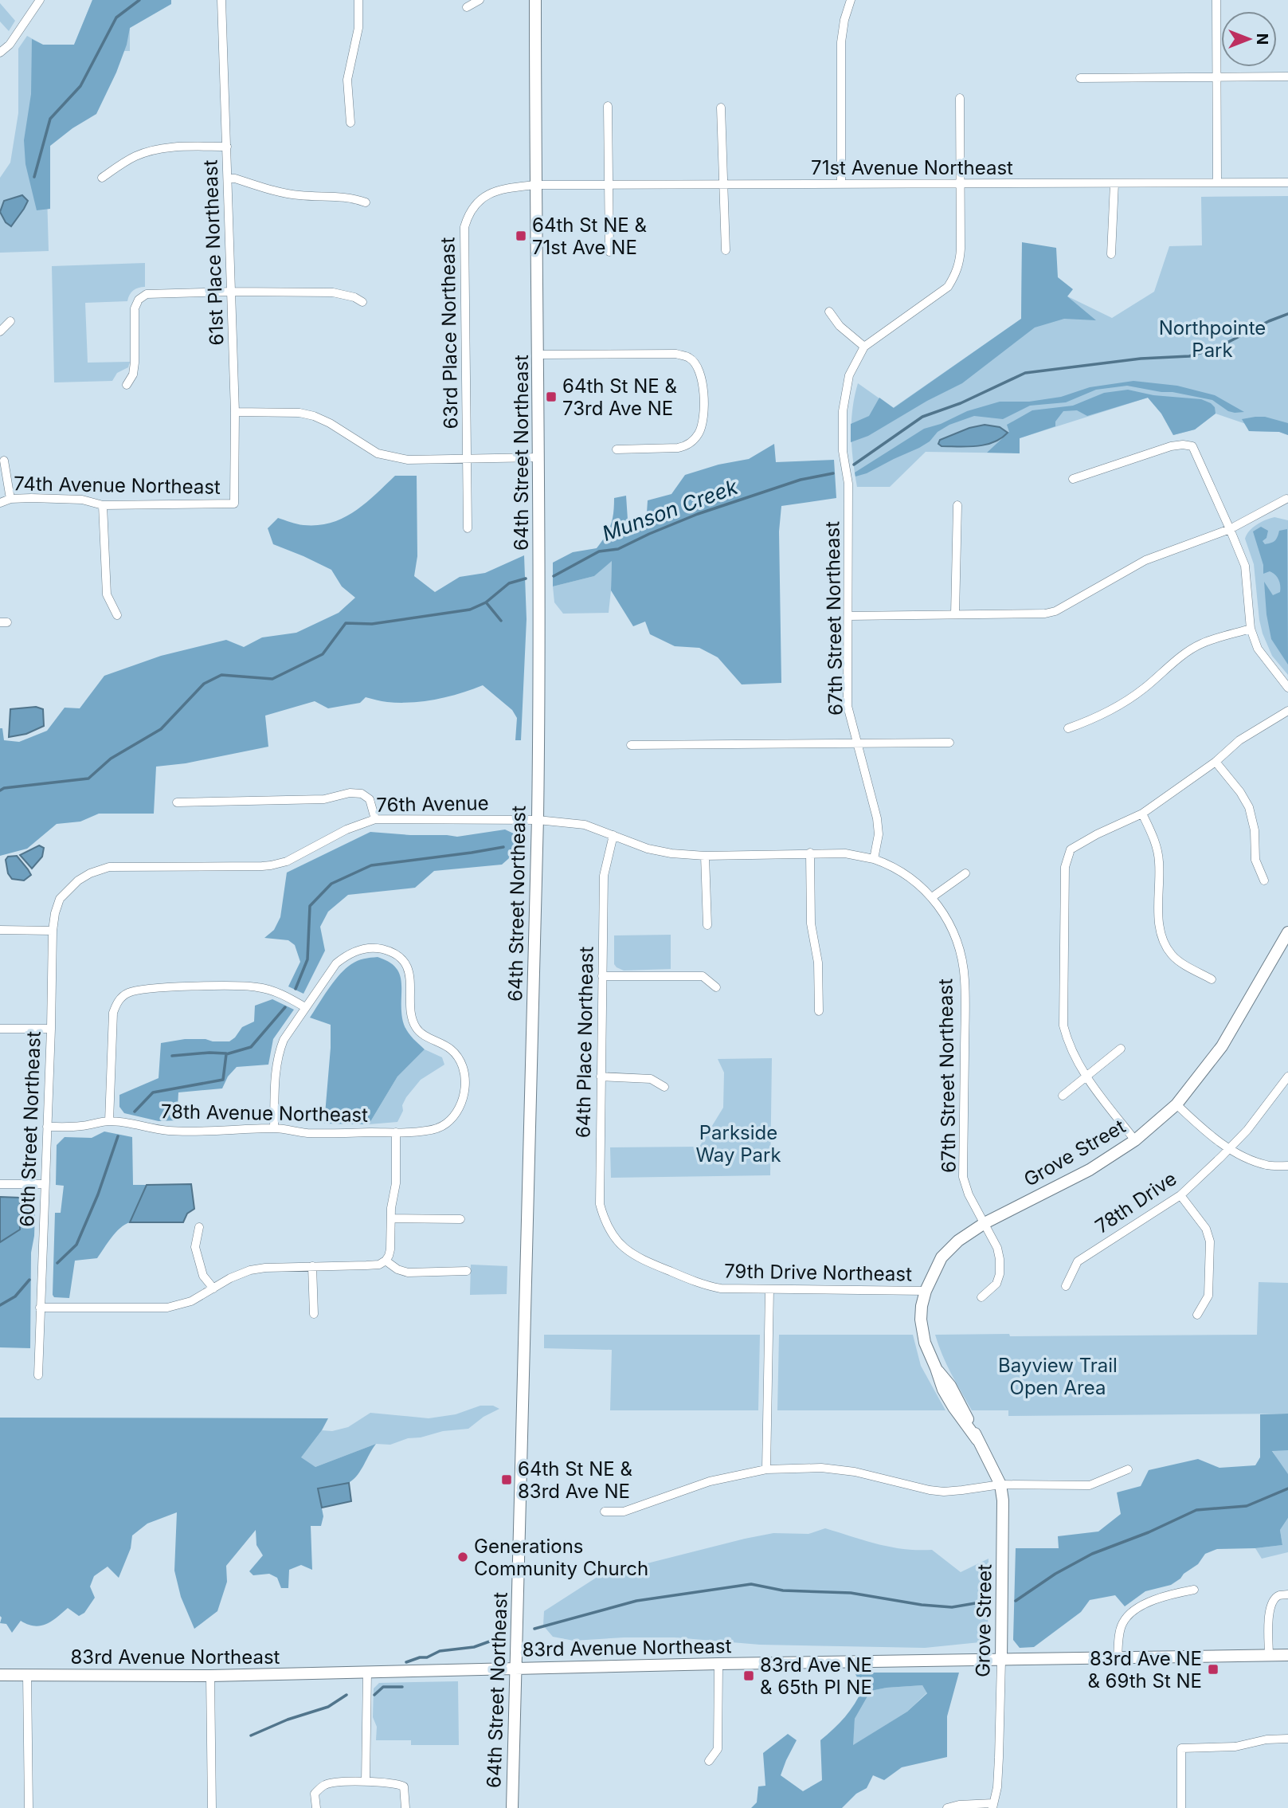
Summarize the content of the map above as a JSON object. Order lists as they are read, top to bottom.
{
  "streets": {
    "street": [
      "71st Avenue Northeast",
      "61st Place Northeast",
      "63rd Place Northeast",
      "64th Street Northeast",
      "74th Avenue Northeast",
      "67th Street Northeast",
      "76th Avenue",
      "64th Place Northeast",
      "78th Avenue Northeast",
      "60th Street Northeast",
      "Grove Street",
      "78th Drive",
      "79th Drive Northeast",
      "83rd Avenue Northeast"
    ]
  },
  "crossings": [
    ["71st Avenue Northeast", "63rd Place Northeast"],
    ["71st Avenue Northeast", "64th Street Northeast"],
    ["71st Avenue Northeast", "67th Street Northeast"],
    ["61st Place Northeast", "74th Avenue Northeast"],
    ["63rd Place Northeast", "64th Street Northeast"],
    ["64th Street Northeast", "76th Avenue"],
    ["64th Street Northeast", "83rd Avenue Northeast"],
    ["67th Street Northeast", "76th Avenue"],
    ["67th Street Northeast", "Grove Street"],
    ["76th Avenue", "64th Place Northeast"],
    ["76th Avenue", "60th Street Northeast"],
    ["64th Place Northeast", "79th Drive Northeast"],
    ["78th Avenue Northeast", "60th Street Northeast"],
    ["Grove Street", "79th Drive Northeast"],
    ["Grove Street", "83rd Avenue Northeast"]
  ],
  "water": ["Munson Creek"],
  "parks": ["Northpointe Park", "Parkside Way Park", "Bayview Trail Open Area"],
  "places": {
    "transit": [
      "64th St NE & 71st Ave NE",
      "64th St NE & 73rd Ave NE",
      "64th St NE & 83rd Ave NE",
      "83rd Ave NE & 69th St NE",
      "83rd Ave NE & 65th Pl NE"
    ],
    "other": ["Generations Community Church"]
  },
  "north": "right"
}
